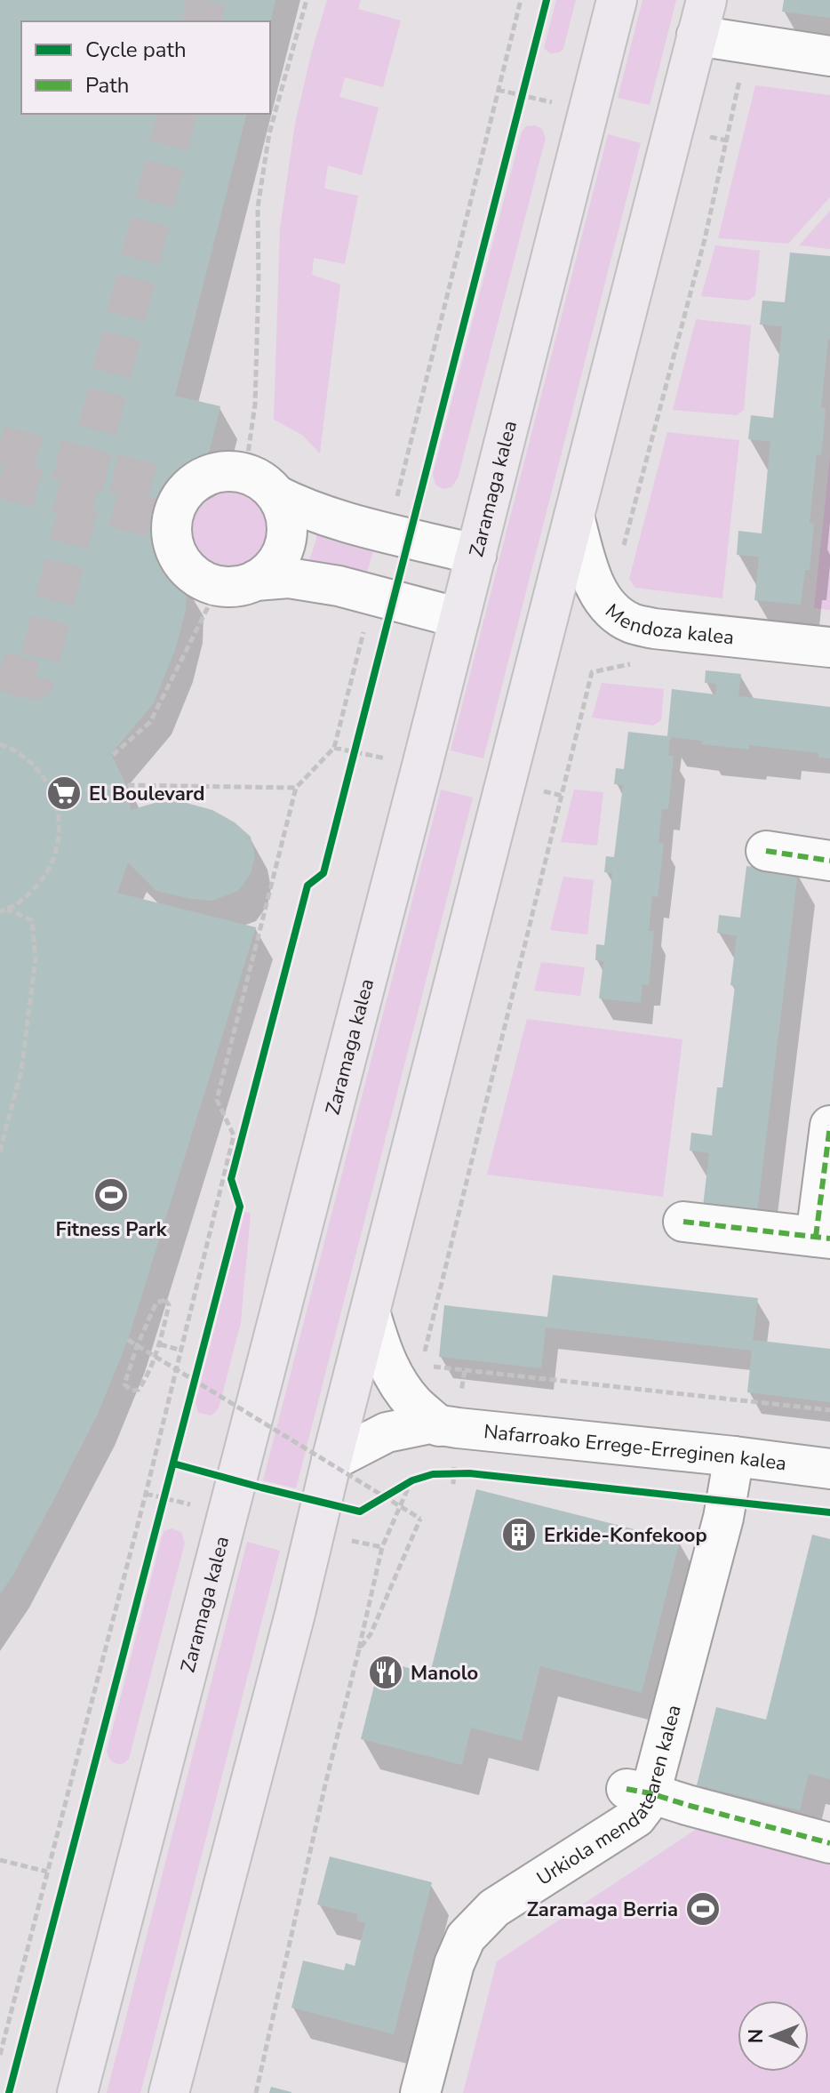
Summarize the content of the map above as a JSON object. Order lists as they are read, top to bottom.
{
  "streets": {
    "main road": ["Zaramaga kalea"],
    "street": ["Mendoza kalea", "Nafarroako Errege-Erreginen kalea", "Urkiola mendatearen kalea"]
  },
  "crossings": [
    ["Nafarroako Errege-Erreginen kalea", "Urkiola mendatearen kalea"]
  ],
  "places": {
    "supermarket": ["El Boulevard"],
    "sports": ["Fitness Park", "Zaramaga Berria"],
    "building": ["Erkide-Konfekoop"],
    "restaurant": ["Manolo"]
  },
  "legend": ["Cycle path", "Path"],
  "north": "left"
}
